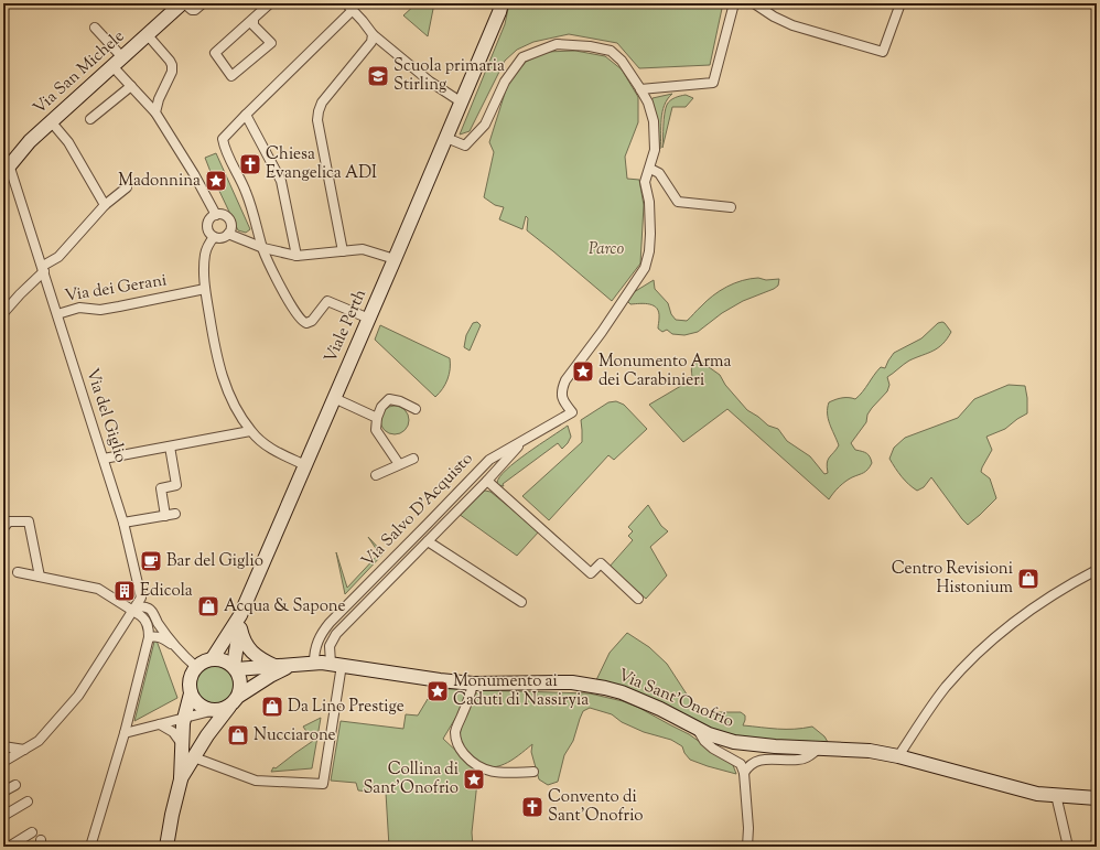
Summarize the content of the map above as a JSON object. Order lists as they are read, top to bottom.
{
  "streets": {
    "street": [
      "Via San Michele",
      "Via dei Gerani",
      "Viale Perth",
      "Via del Giglio",
      "Via Salvo D'Acquisto",
      "Via Sant'Onofrio"
    ]
  },
  "crossings": [
    ["Via San Michele", "Via del Giglio"],
    ["Via dei Gerani", "Via del Giglio"],
    ["Viale Perth", "Via Sant'Onofrio"],
    ["Via Salvo D'Acquisto", "Via Sant'Onofrio"]
  ],
  "parks": ["Parco"],
  "places": {
    "school or university": ["Scuola primaria Stirling"],
    "church": ["Chiesa Evangelica ADI", "Convento di Sant'Onofrio"],
    "place": [
      "Madonnina",
      "Monumento Arma dei Carabinieri",
      "Monumento ai Caduti di Nassiryia",
      "Collina di Sant'Onofrio"
    ],
    "cafe": ["Bar del Giglio"],
    "shop": [
      "Centro Revisioni Histonium",
      "Acqua & Sapone",
      "Da Lino Prestige",
      "Nucciarone"
    ],
    "building": ["Edicola"]
  }
}
